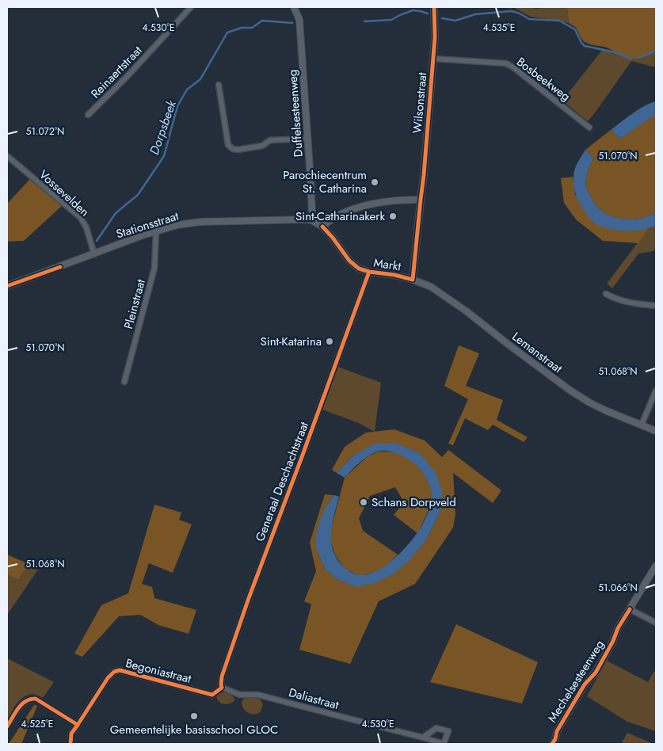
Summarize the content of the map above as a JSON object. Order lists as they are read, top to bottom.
{
  "streets": {
    "street": [
      "Reinaertstraat",
      "Bosbeekweg",
      "Wilsonstraat",
      "Duffelsesteenweg",
      "Vossevelden",
      "Stationsstraat",
      "Markt",
      "Pleinstraat",
      "Lemanstraat",
      "Generaal Deschachtstraat",
      "Begoniastraat",
      "Mechelsesteenweg",
      "Daliastraat"
    ]
  },
  "crossings": [
    ["Bosbeekweg", "Wilsonstraat"],
    ["Wilsonstraat", "Markt"],
    ["Duffelsesteenweg", "Stationsstraat"],
    ["Vossevelden", "Stationsstraat"],
    ["Stationsstraat", "Markt"],
    ["Stationsstraat", "Pleinstraat"],
    ["Markt", "Lemanstraat"],
    ["Markt", "Generaal Deschachtstraat"],
    ["Generaal Deschachtstraat", "Begoniastraat"],
    ["Generaal Deschachtstraat", "Daliastraat"],
    ["Begoniastraat", "Daliastraat"]
  ],
  "water": ["Dorpsbeek"],
  "places": [
    "Parochiecentrum St. Catharina",
    "Sint-Catharinakerk",
    "Sint-Katarina",
    "Schans Dorpveld",
    "Gemeentelijke basisschool GLOC"
  ],
  "coordinates": [
    "4.530°E",
    "4.535°E",
    "51.072°N",
    "51.070°N",
    "51.068°N",
    "51.066°N",
    "4.525°E"
  ]
}
